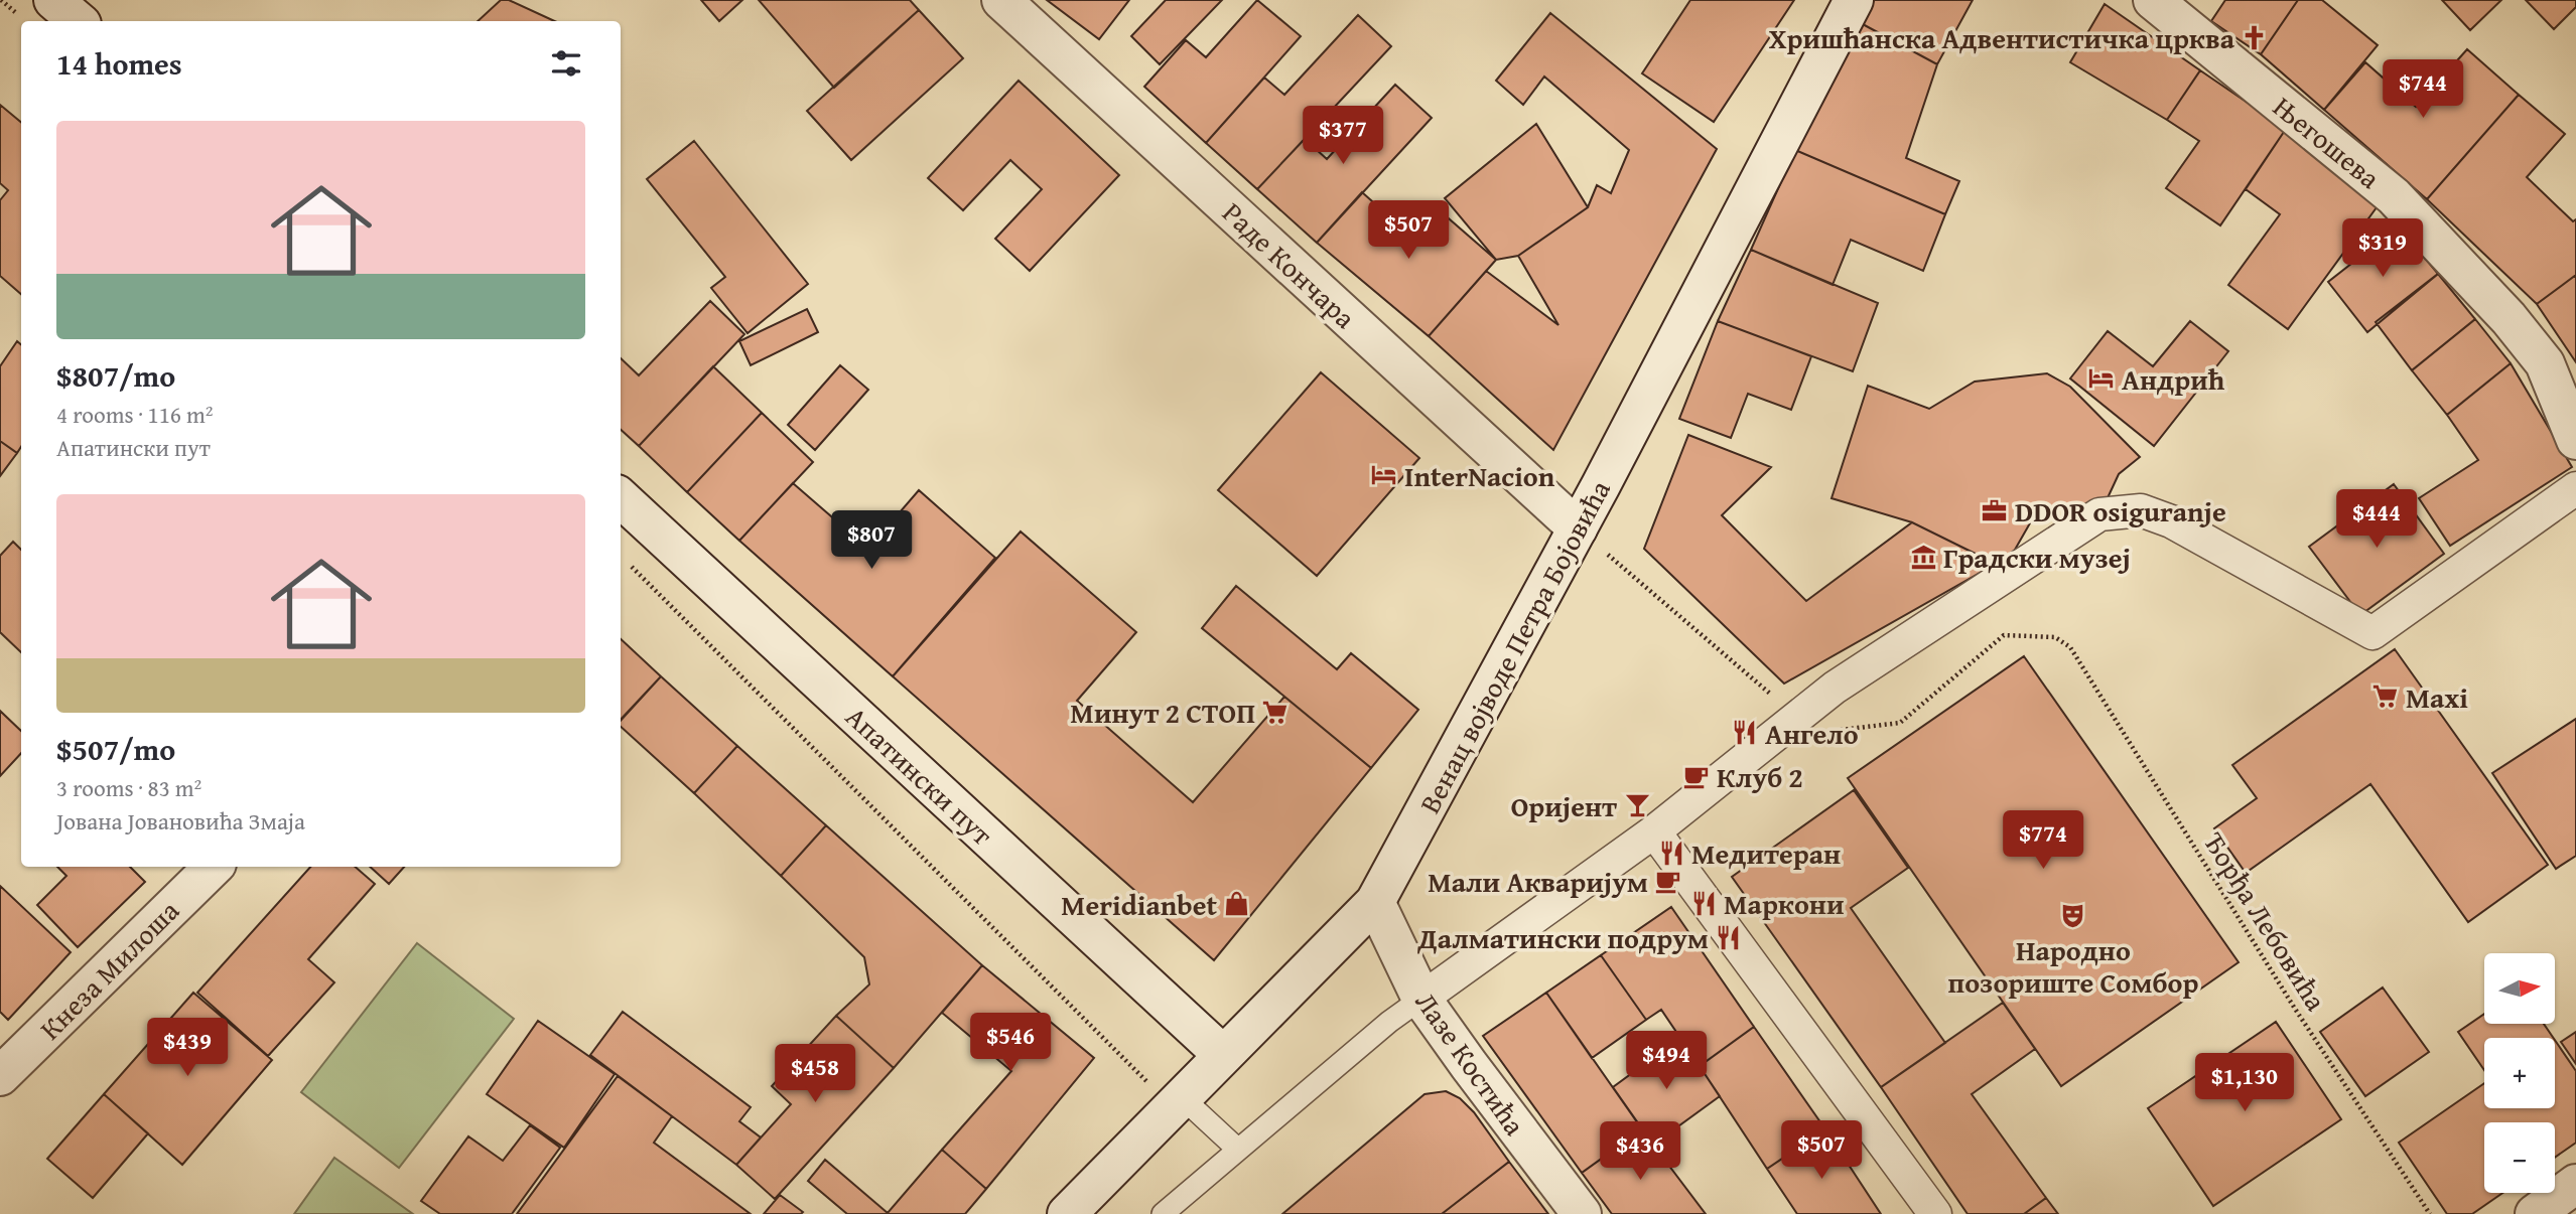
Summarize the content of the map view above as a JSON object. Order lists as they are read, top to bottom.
{
  "streets": {
    "main road": [
      "Његошева",
      "Раде Кончара",
      "Венац војводе Петра Бојовића",
      "Апатински пут",
      "Кнеза Милоша",
      "Лазе Костића"
    ],
    "path": ["Ђорђа Лебовића"]
  },
  "crossings": [
    ["Раде Кончара", "Венац војводе Петра Бојовића"],
    ["Венац војводе Петра Бојовића", "Апатински пут"],
    ["Венац војводе Петра Бојовића", "Лазе Костића"]
  ],
  "places": {
    "church": ["Хришћанска Адвентистичка црква"],
    "hotel": ["Андрић", "InterNacion"],
    "office": ["DDOR osiguranje"],
    "museum": ["Градски музеј"],
    "supermarket": ["Maxi", "Минут 2 СТОП"],
    "restaurant": [
      "Ангело",
      "Медитеран",
      "Маркони",
      "Далматински подрум"
    ],
    "cafe": ["Клуб 2", "Мали Акваријум"],
    "bar": ["Оријент"],
    "shop": ["Meridianbet"],
    "theatre": ["Народно позориште Сомбор"]
  },
  "north": "right",
  "page": {
    "heading": "14 homes",
    "price": [
      "$744",
      "$377",
      "$507",
      "$319",
      "$444",
      "$807",
      "$774",
      "$546",
      "$439",
      "$494",
      "$458",
      "$1,130",
      "$507",
      "$436"
    ],
    "list": [
      {
        "name": "$807/mo",
        "note": "4 rooms · 116 m² · Апатински пут"
      },
      {
        "name": "$507/mo",
        "note": "3 rooms · 83 m² · Јована Јовановића Змаја"
      }
    ],
    "map_buttons": ["+", "−"]
  }
}
